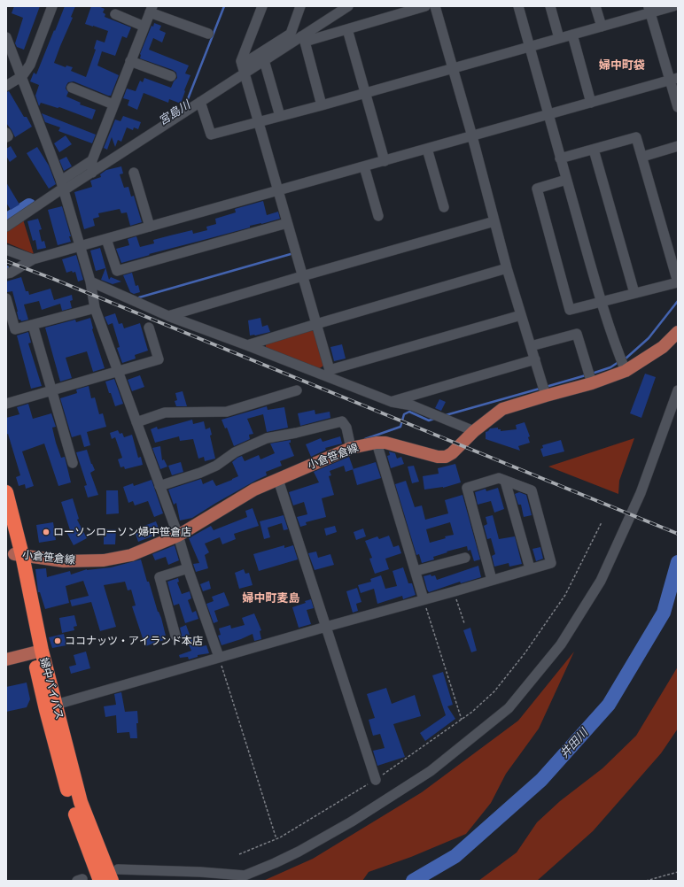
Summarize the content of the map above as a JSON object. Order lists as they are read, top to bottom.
{
  "streets": {
    "highway": ["婦中バイパス"],
    "main road": ["小倉笹倉線"]
  },
  "crossings": [
    ["小倉笹倉線", "婦中バイパス"]
  ],
  "districts": ["婦中町袋", "婦中町麦島"],
  "water": ["宮島川", "井田川"],
  "places": ["ローソンローソン婦中笹倉店", "ココナッツ・アイランド本店"]
}
